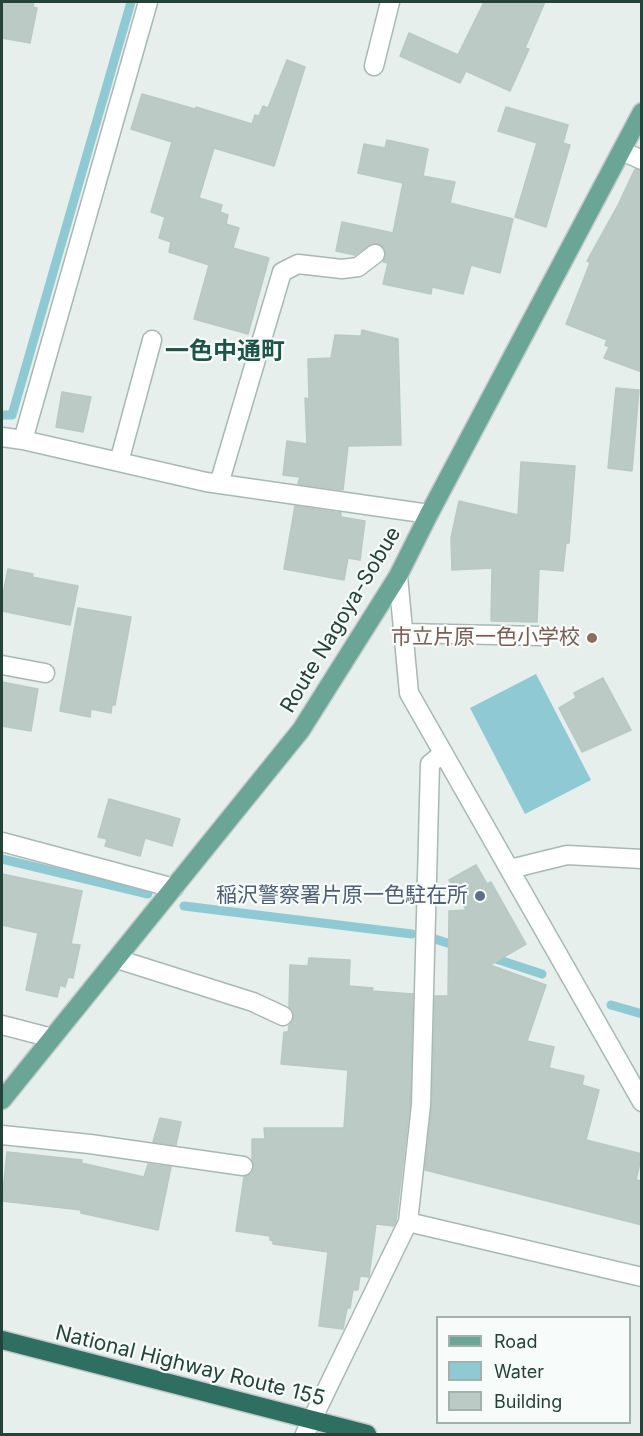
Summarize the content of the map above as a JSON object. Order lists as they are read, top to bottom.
{
  "streets": {
    "highway": ["National Highway Route 155"],
    "main road": ["Route Nagoya-Sobue"]
  },
  "districts": ["一色中通町"],
  "places": ["市立片原一色小学校", "稲沢警察署片原一色駐在所"],
  "legend": ["Road", "Water", "Building"]
}
